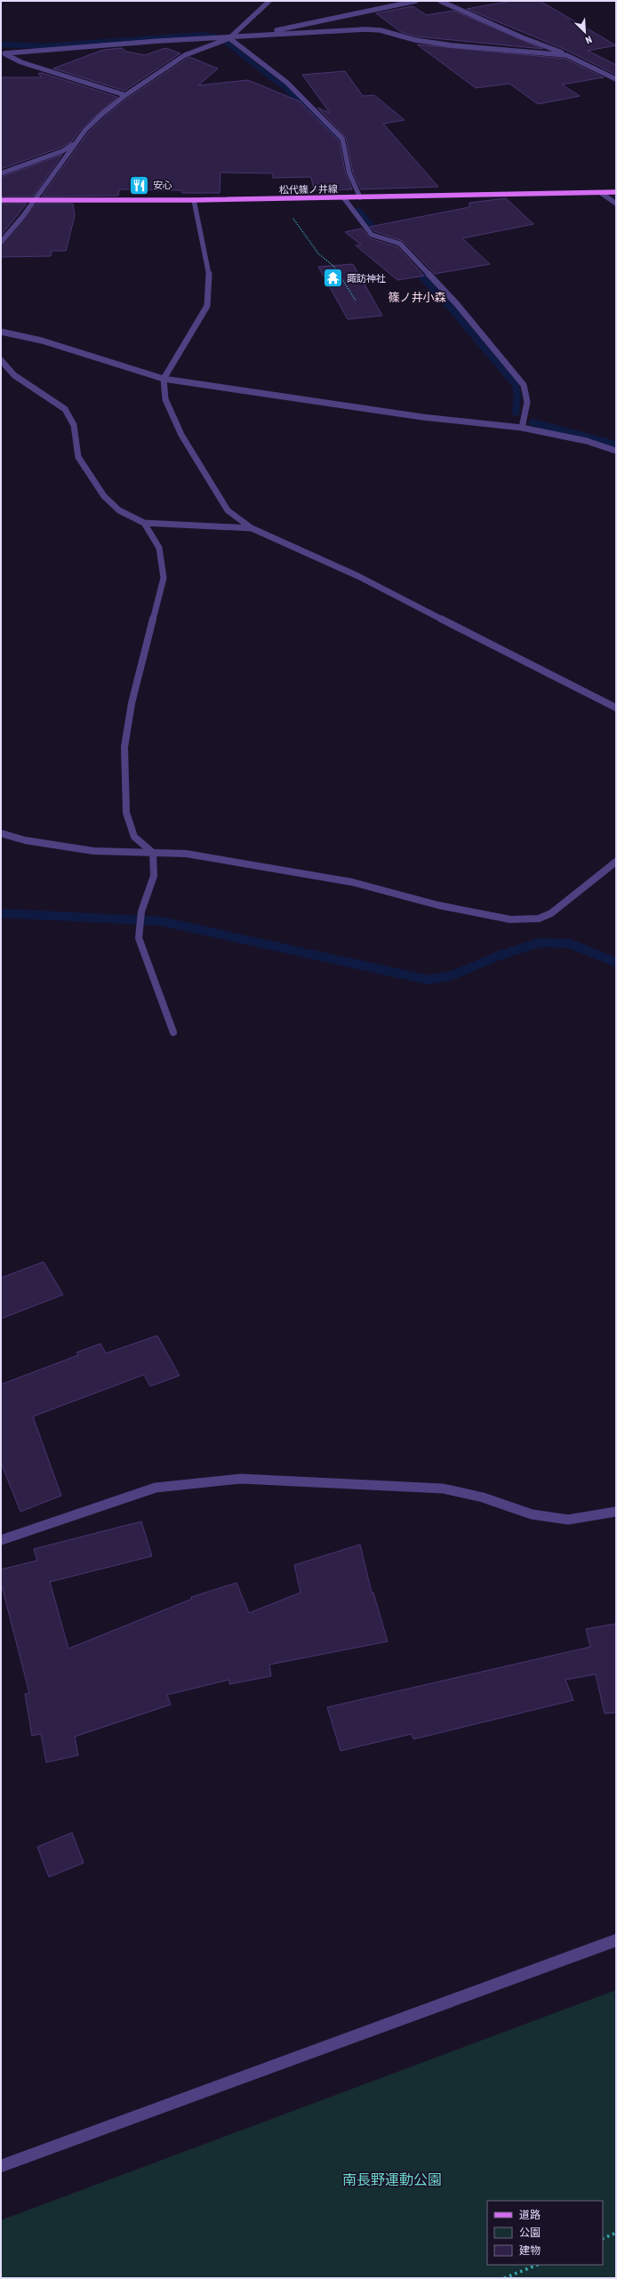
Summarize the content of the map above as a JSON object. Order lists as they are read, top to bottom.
{
  "streets": {
    "main road": ["松代篠ノ井線"]
  },
  "districts": ["篠ノ井小森"],
  "parks": ["南長野運動公園"],
  "places": {
    "restaurant": ["安心"],
    "temple": ["諏訪神社"]
  },
  "legend": ["道路", "公園", "建物"],
  "north": "bottom right"
}
